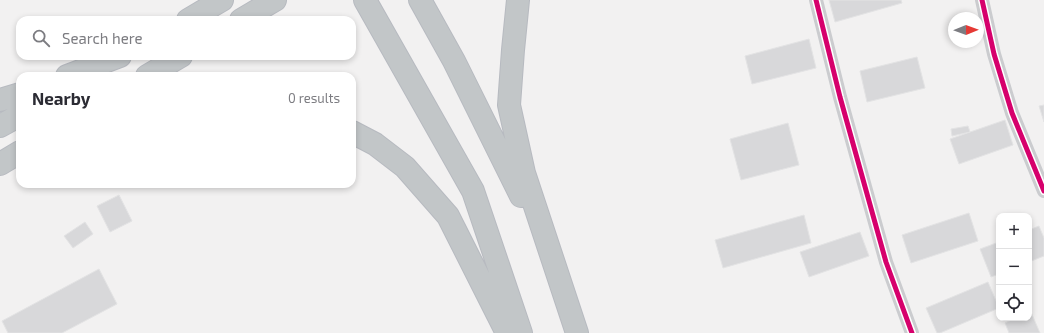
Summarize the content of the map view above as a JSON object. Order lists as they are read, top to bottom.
{
  "north": "right",
  "page": {
    "search": "Search here",
    "heading": ["Nearby", "0 results"],
    "map_buttons": ["+", "−"]
  }
}
